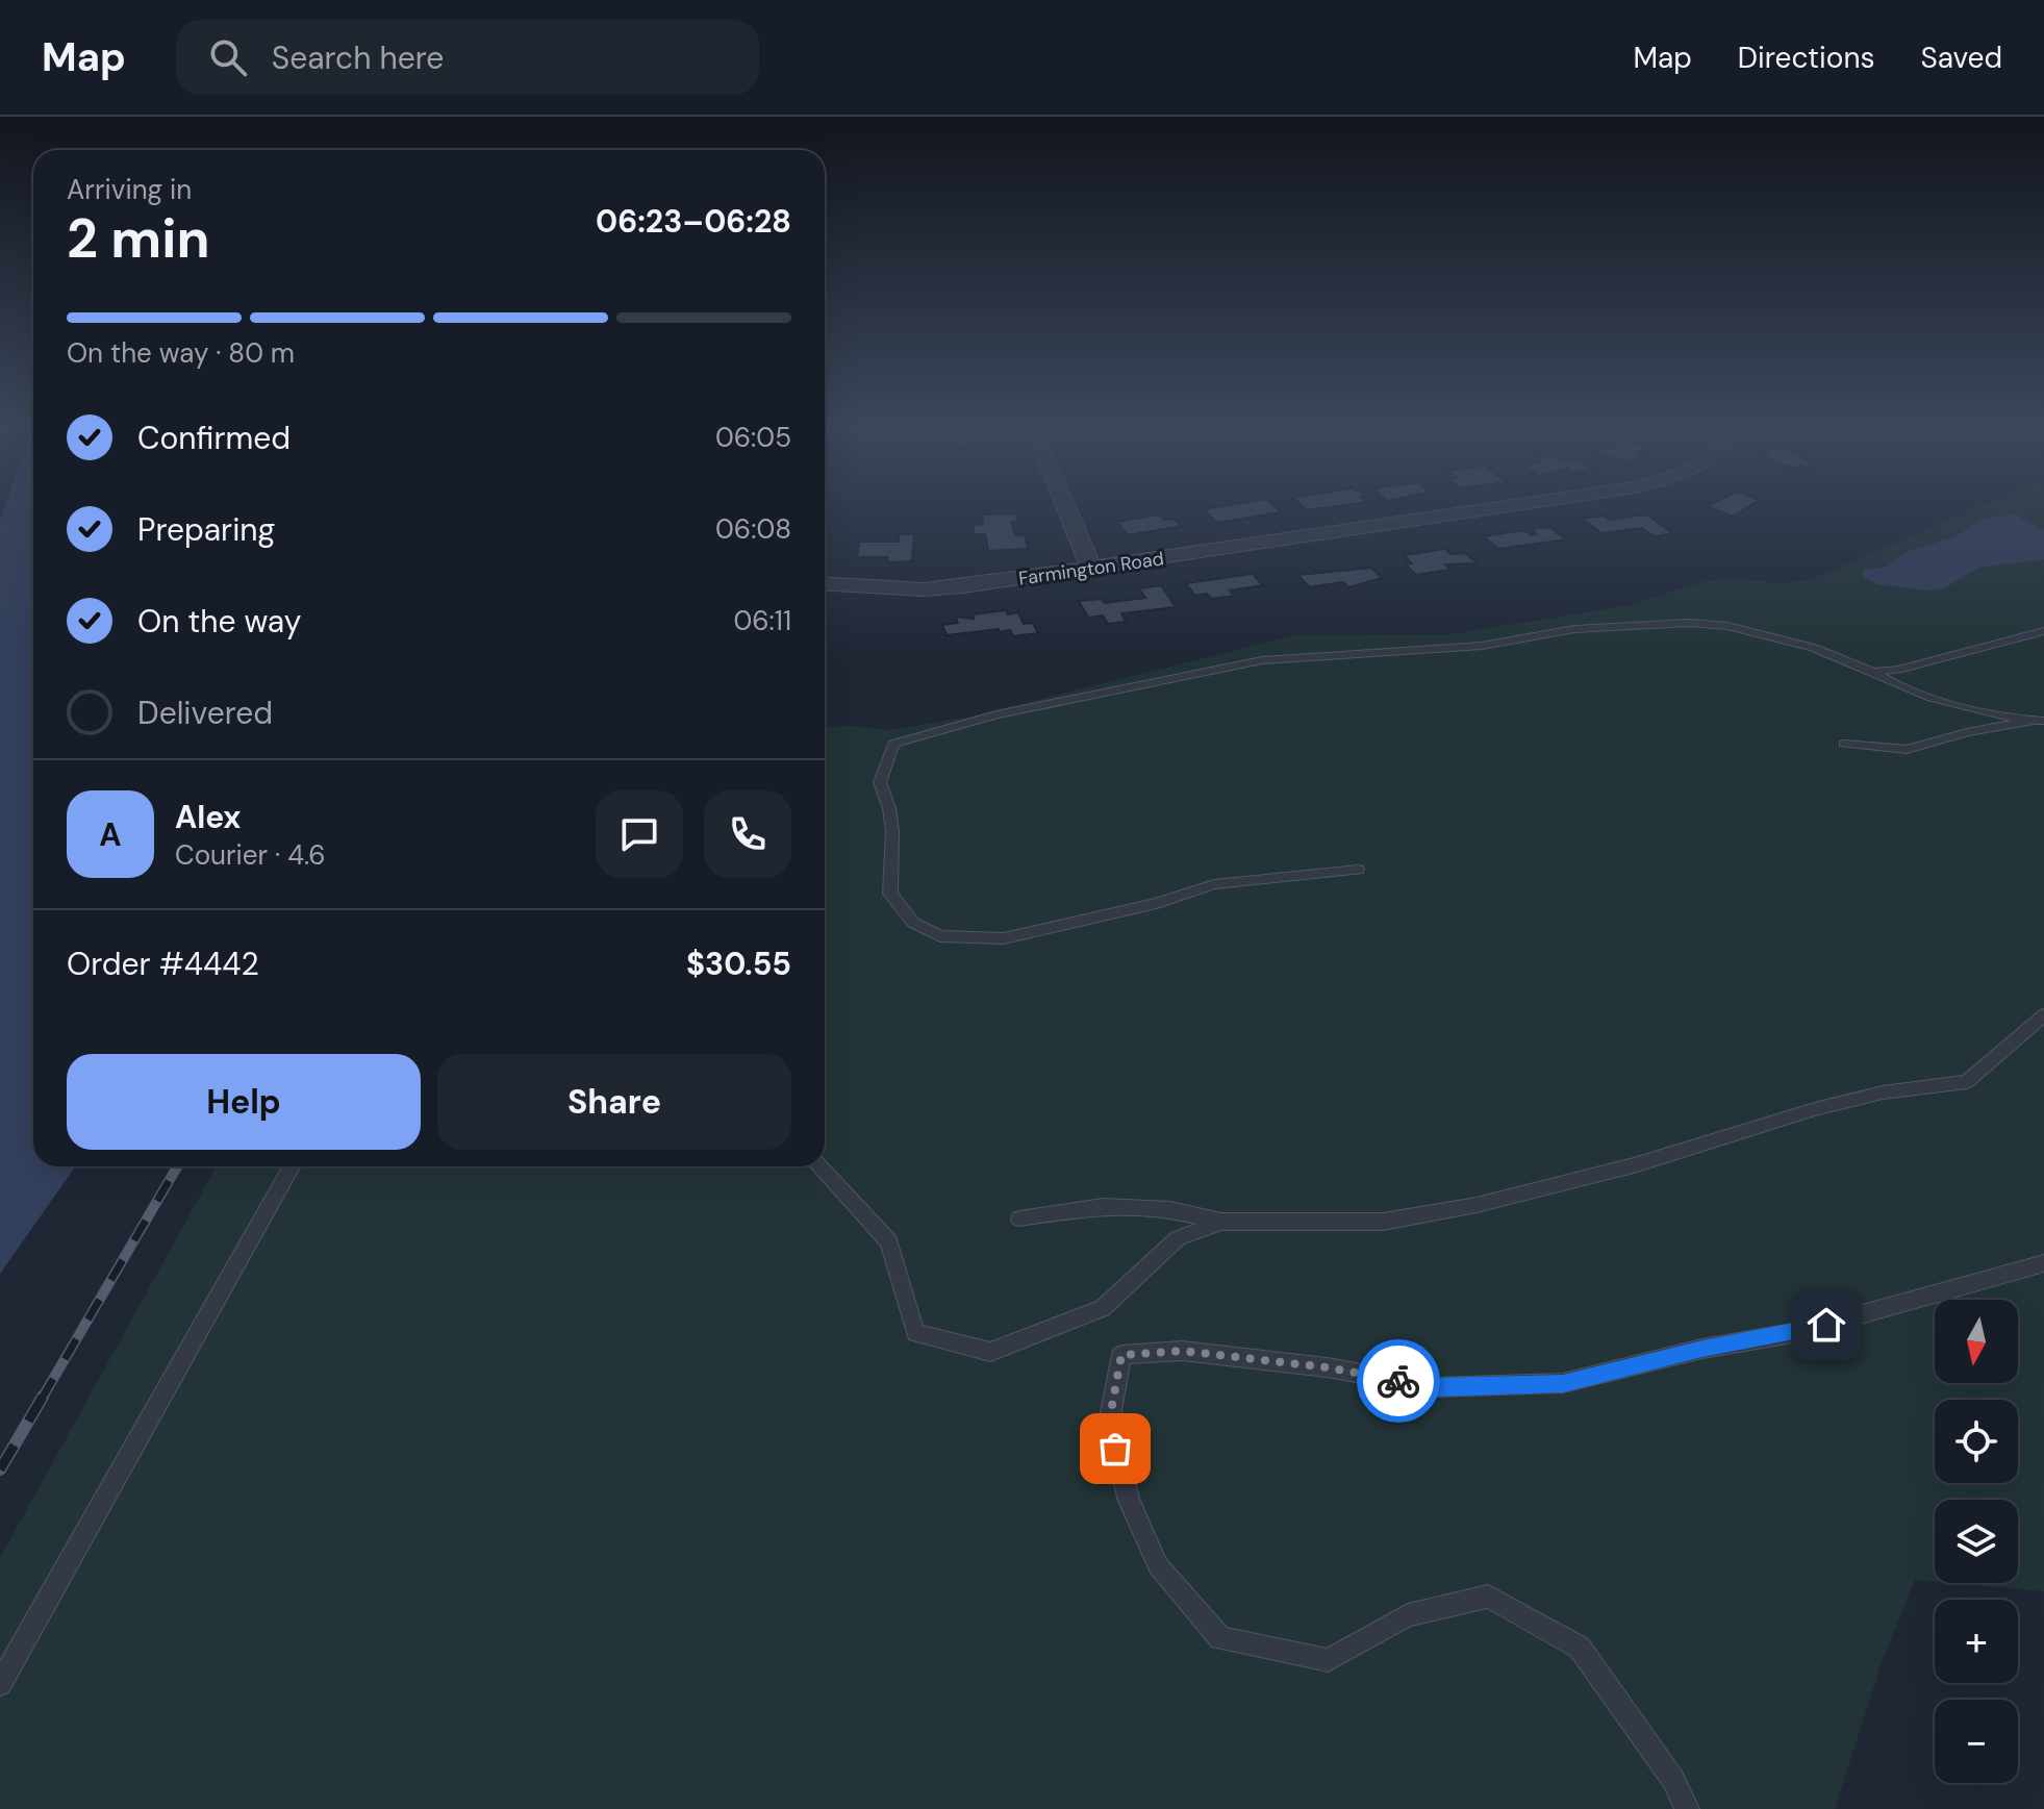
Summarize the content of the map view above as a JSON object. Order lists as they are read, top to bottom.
{
  "streets": {
    "street": ["Farmington Road"]
  },
  "north": "bottom",
  "page": {
    "header": "Map",
    "search": "Search here",
    "nav": ["Map", "Directions", "Saved"],
    "heading": ["2 min", "Arriving in", "06:23–06:28"],
    "panel": [
      "Alex",
      "Courier · 4.6",
      "Order #4442",
      "$30.55"
    ],
    "bar": "On the way · 80 m",
    "list": [
      ["Confirmed", "06:05"],
      ["Preparing", "06:08"],
      ["On the way", "06:11"],
      "Delivered"
    ],
    "round": "A",
    "buttons": ["Help", "Share"],
    "map_buttons": ["+", "−"]
  }
}
